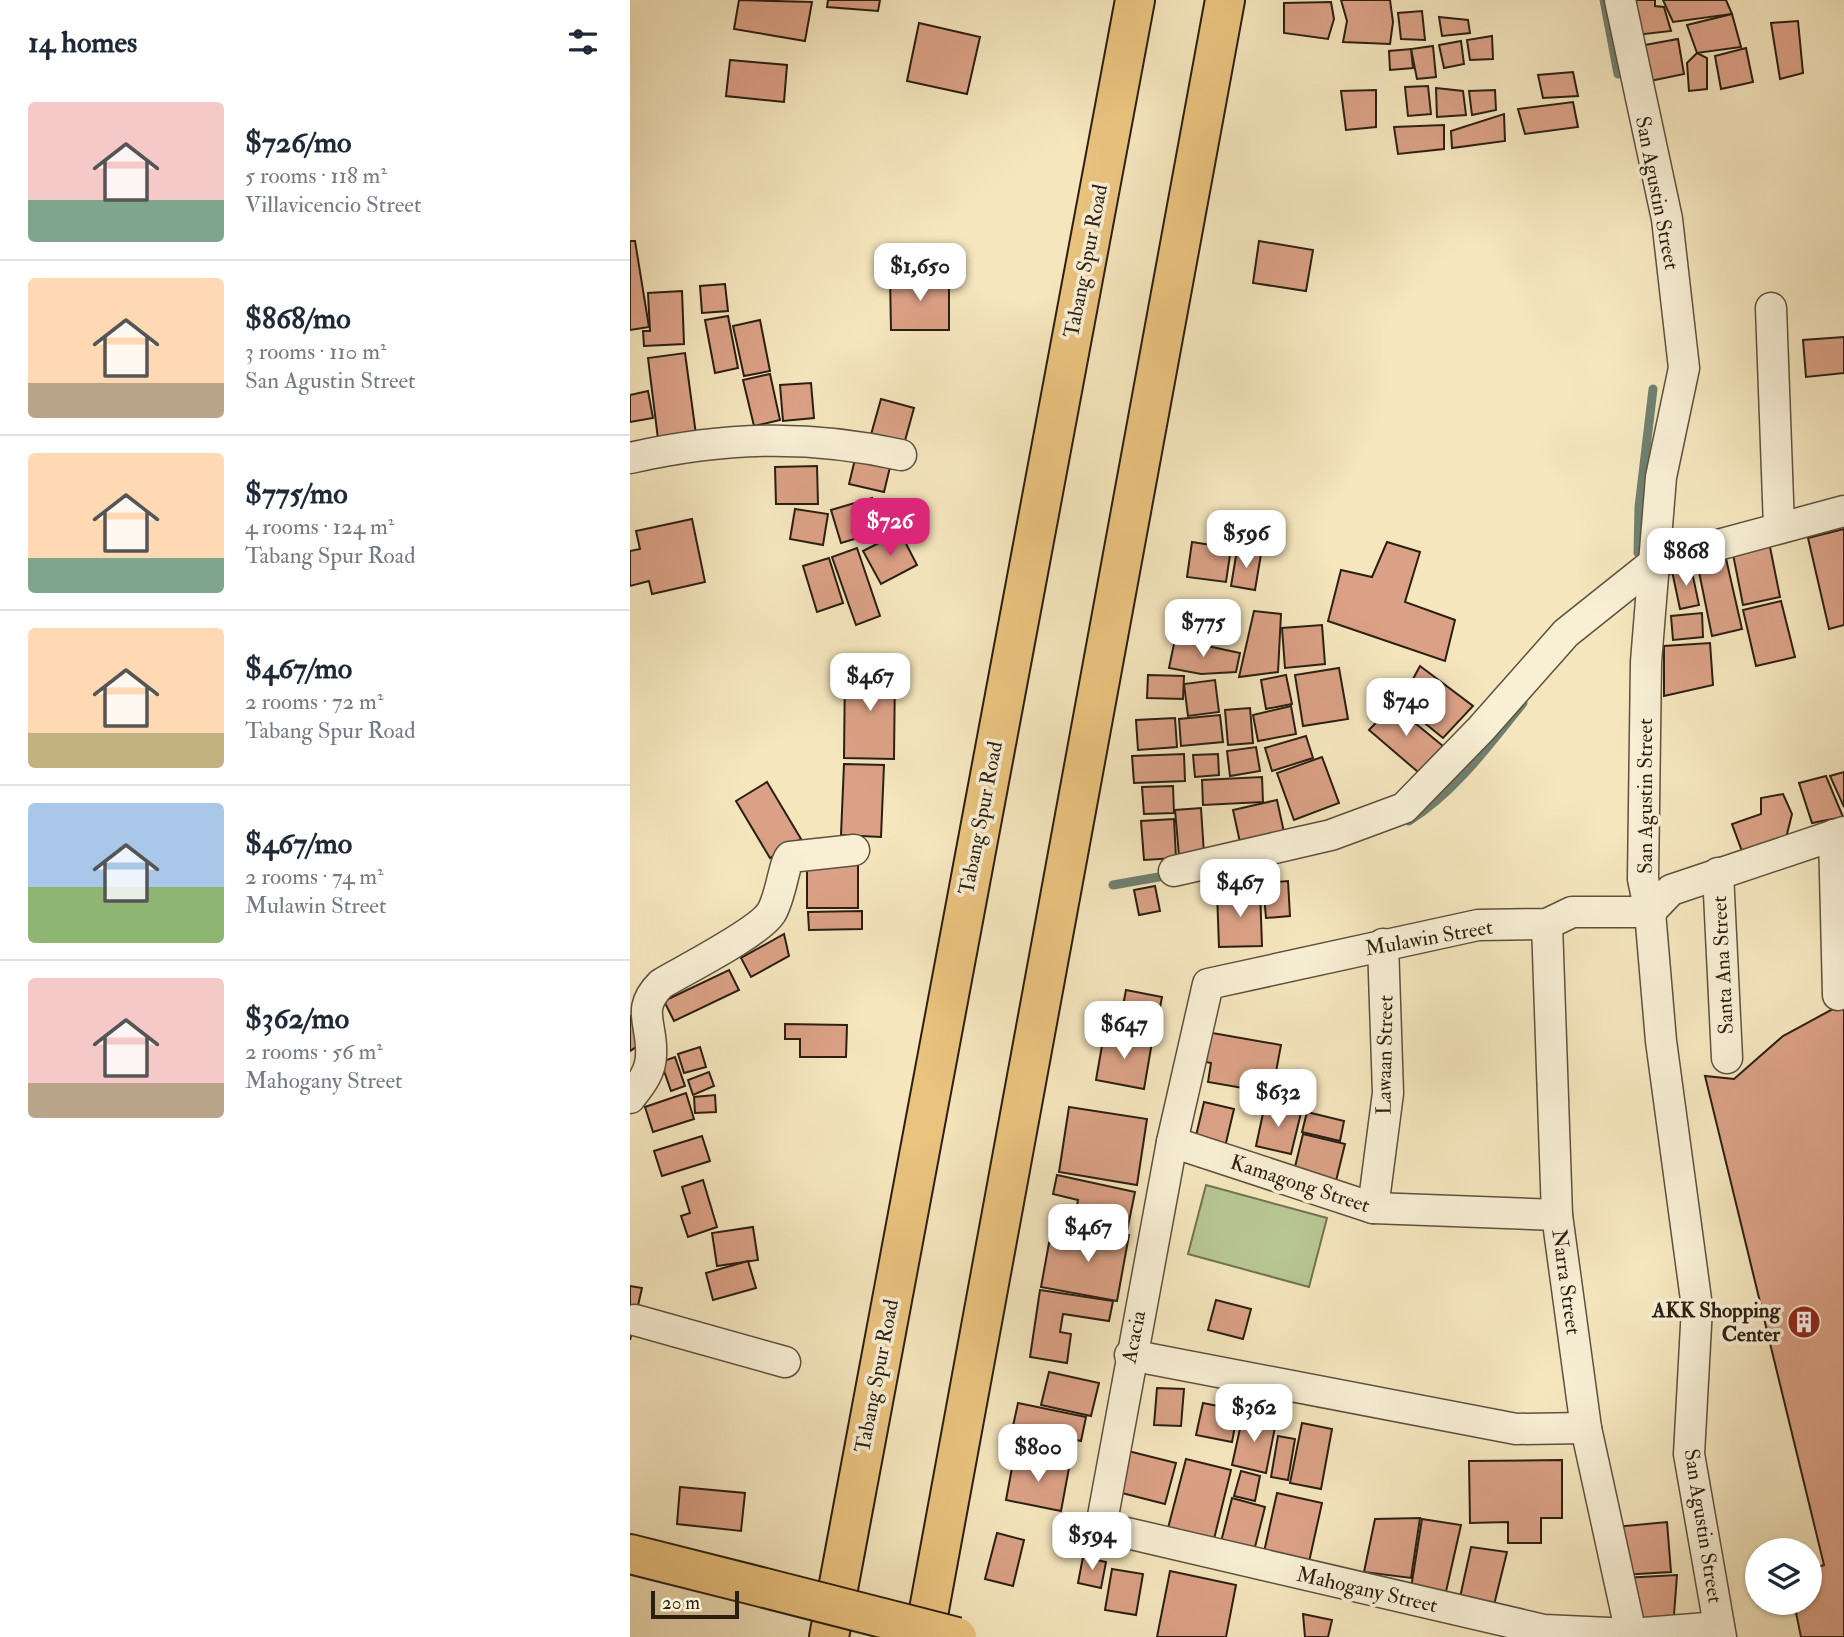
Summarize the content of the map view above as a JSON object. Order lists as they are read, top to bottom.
{
  "streets": {
    "main road": ["Tabang Spur Road"],
    "street": [
      "San Agustin Street",
      "Mulawin Street",
      "Santa Ana Street",
      "Lawaan Street",
      "Kamagong Street",
      "Narra Street",
      "Acacia",
      "Mahogany Street"
    ]
  },
  "crossings": [
    ["San Agustin Street", "Mulawin Street"],
    ["San Agustin Street", "Mahogany Street"],
    ["Mulawin Street", "Lawaan Street"],
    ["Mulawin Street", "Narra Street"],
    ["Mulawin Street", "Acacia"],
    ["Lawaan Street", "Kamagong Street"],
    ["Kamagong Street", "Narra Street"],
    ["Kamagong Street", "Acacia"],
    ["Narra Street", "Mahogany Street"],
    ["Acacia", "Mahogany Street"]
  ],
  "places": {
    "building": ["AKK Shopping Center"]
  },
  "scale_bar": "20 m",
  "page": {
    "heading": "14 homes",
    "list": [
      {
        "name": "$726/mo",
        "note": "5 rooms · 118 m² · Villavicencio Street"
      },
      {
        "name": "$868/mo",
        "note": "3 rooms · 110 m² · San Agustin Street"
      },
      {
        "name": "$775/mo",
        "note": "4 rooms · 124 m² · Tabang Spur Road"
      },
      {
        "name": "$467/mo",
        "note": "2 rooms · 72 m² · Tabang Spur Road"
      },
      {
        "name": "$467/mo",
        "note": "2 rooms · 74 m² · Mulawin Street"
      },
      {
        "name": "$362/mo",
        "note": "2 rooms · 56 m² · Mahogany Street"
      }
    ],
    "price": [
      "$1,650",
      "$726",
      "$596",
      "$868",
      "$775",
      "$467",
      "$740",
      "$467",
      "$647",
      "$632",
      "$467",
      "$362",
      "$800",
      "$594"
    ],
    "scale": "20 m"
  }
}
